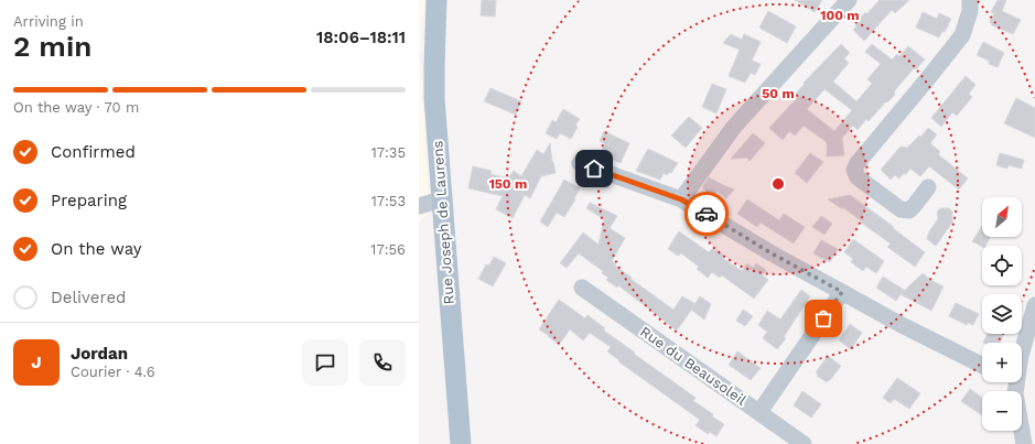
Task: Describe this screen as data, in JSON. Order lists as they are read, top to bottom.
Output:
{
  "streets": {
    "main road": ["Rue Joseph de Laurens"],
    "street": ["Rue du Beausoleil"]
  },
  "north": "top right",
  "page": {
    "heading": ["2 min", "Arriving in", "18:06–18:11"],
    "panel": ["Jordan", "Courier · 4.6"],
    "bar": "On the way · 70 m",
    "list": [
      ["Confirmed", "17:35"],
      ["Preparing", "17:53"],
      ["On the way", "17:56"],
      "Delivered"
    ],
    "map_buttons": ["+", "−"],
    "round": "J"
  },
  "rings": ["100 m", "50 m", "150 m"]
}
